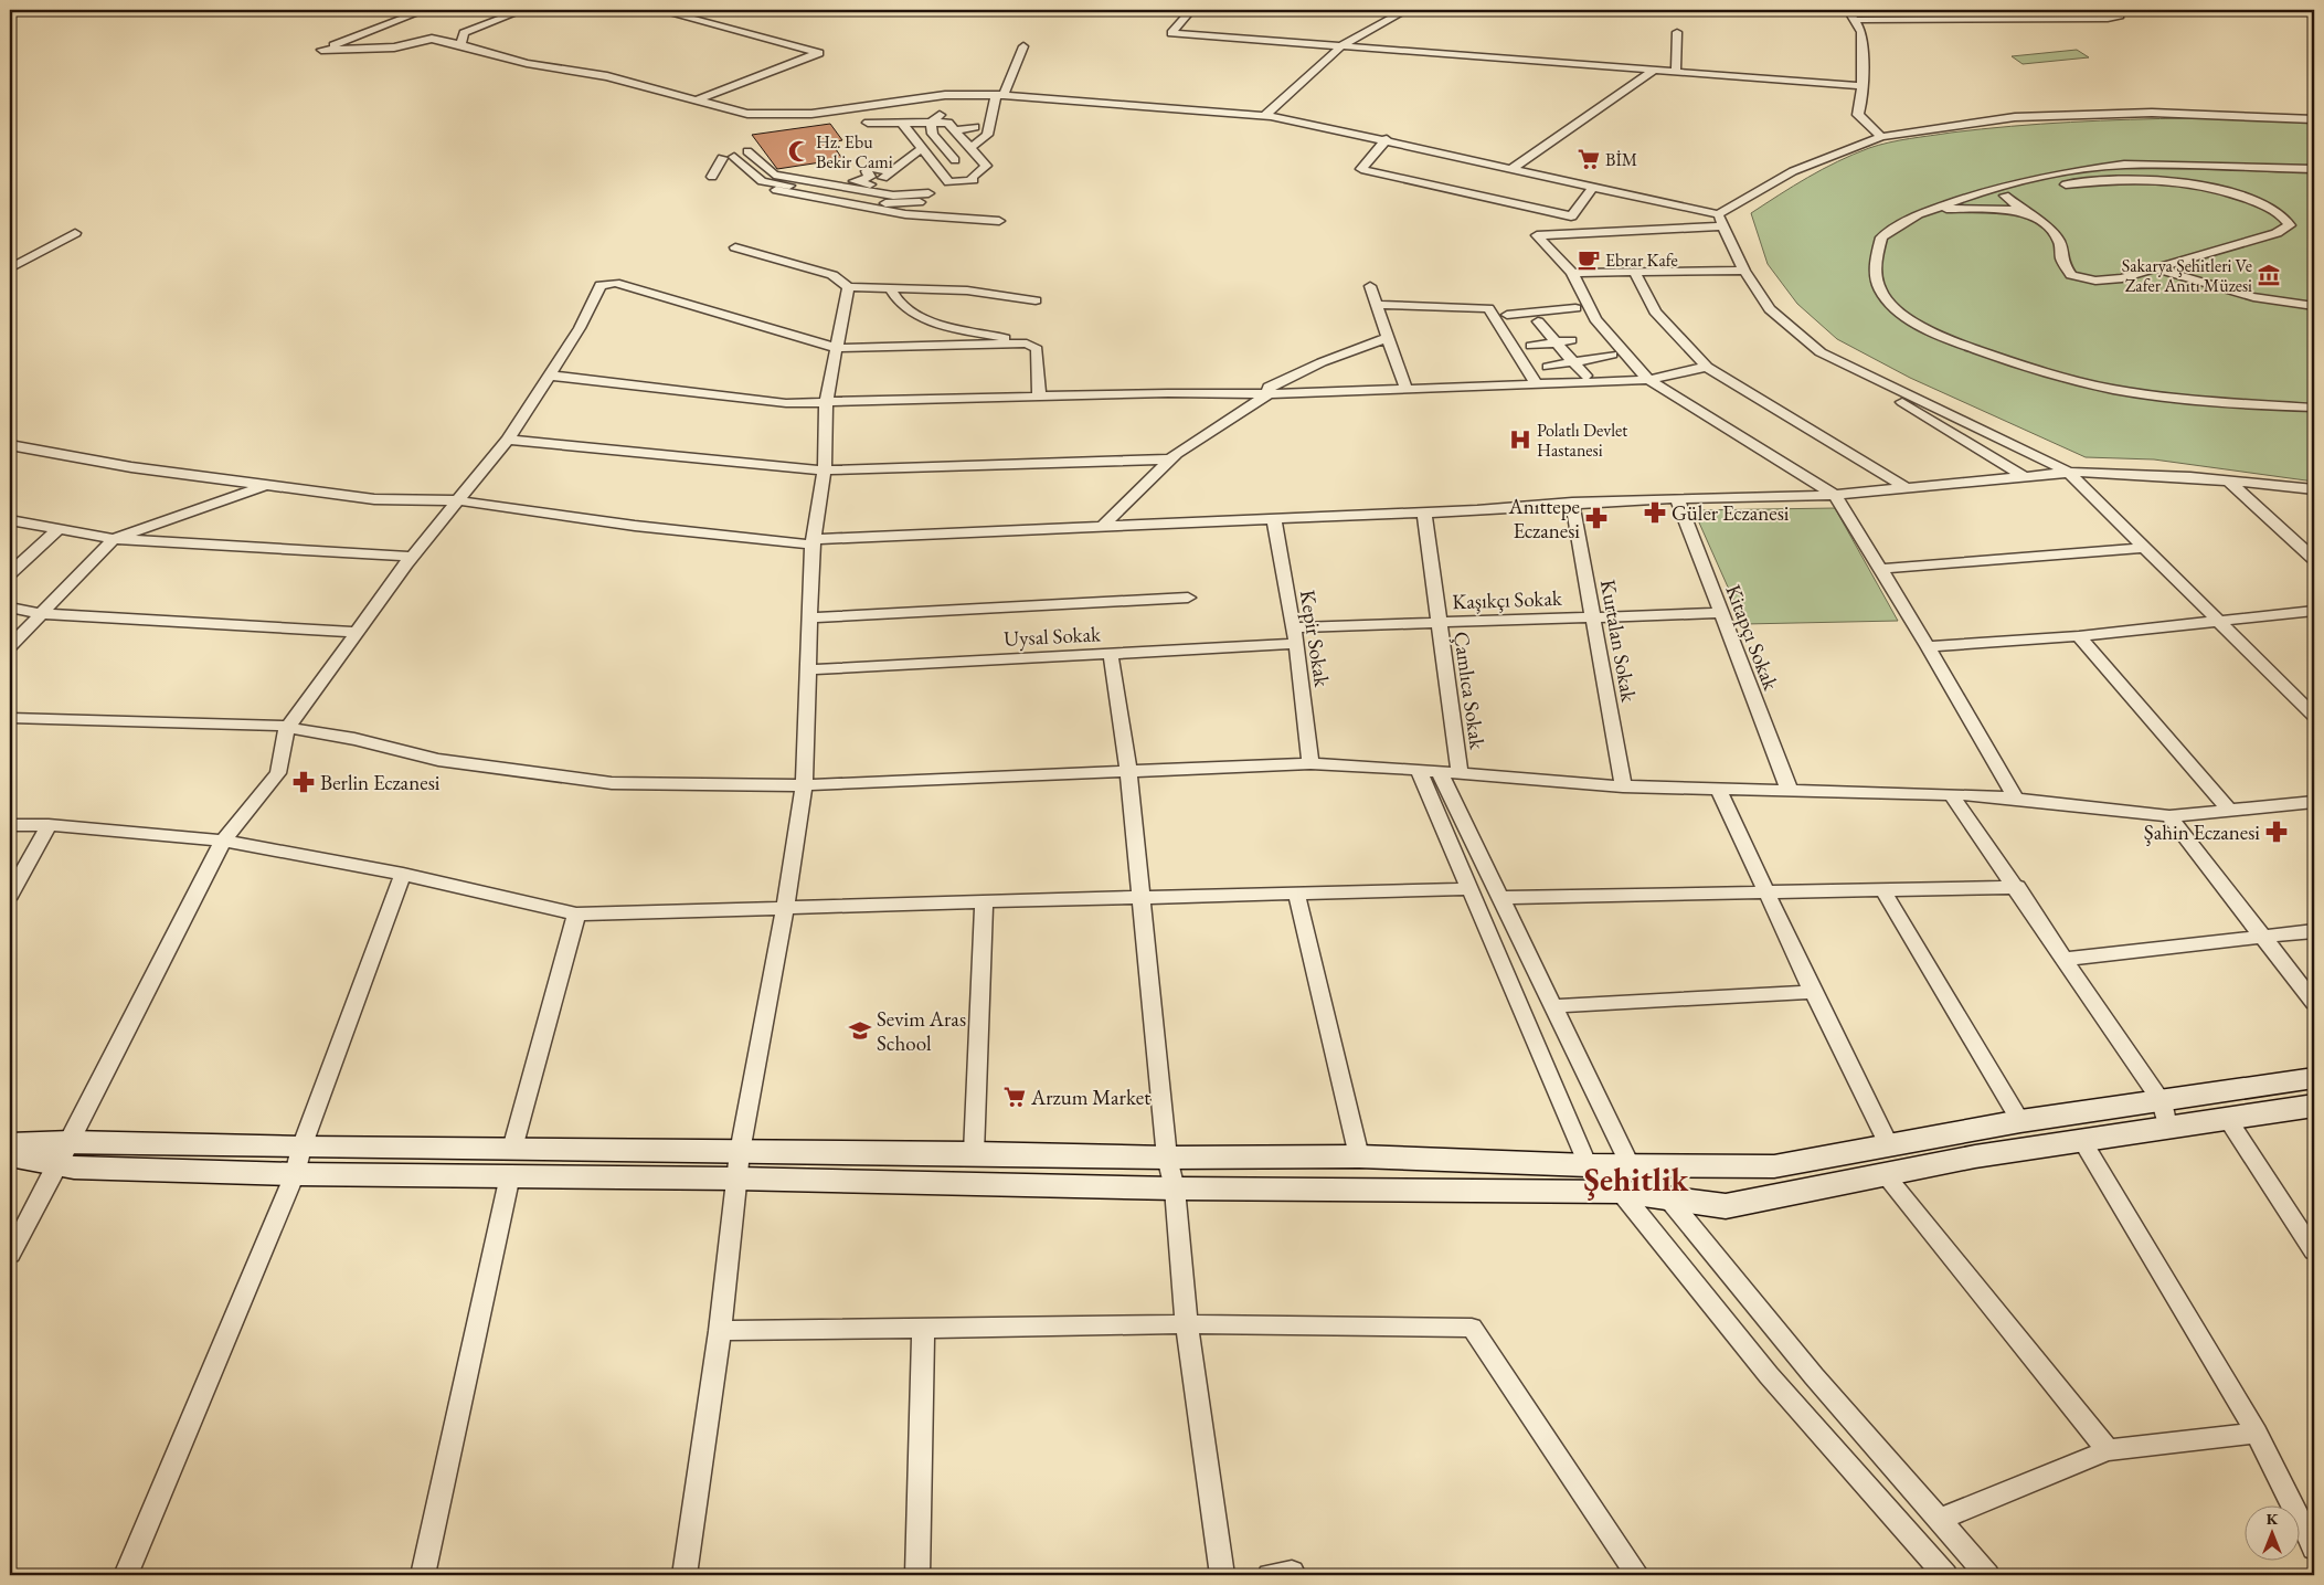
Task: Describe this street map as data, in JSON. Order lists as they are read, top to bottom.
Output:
{
  "streets": {
    "street": [
      "Kaşıkçı Sokak",
      "Uysal Sokak",
      "Kitapçı Sokak",
      "Kepir Sokak",
      "Kurtalan Sokak",
      "Çamlıca Sokak"
    ]
  },
  "crossings": [
    ["Kaşıkçı Sokak", "Kitapçı Sokak"],
    ["Kaşıkçı Sokak", "Kepir Sokak"],
    ["Kaşıkçı Sokak", "Kurtalan Sokak"],
    ["Kaşıkçı Sokak", "Çamlıca Sokak"],
    ["Uysal Sokak", "Kepir Sokak"]
  ],
  "districts": ["Şehitlik"],
  "places": {
    "mosque": ["Hz. Ebu Bekir Cami"],
    "supermarket": ["BİM", "Arzum Market"],
    "cafe": ["Ebrar Kafe"],
    "museum": ["Sakarya Şehitleri Ve Zafer Anıtı Müzesi"],
    "hospital": ["Polatlı Devlet Hastanesi"],
    "pharmacy": [
      "Güler Eczanesi",
      "Anıttepe Eczanesi",
      "Berlin Eczanesi",
      "Şahin Eczanesi"
    ],
    "school or university": ["Sevim Aras School"]
  },
  "north": "top"
}
